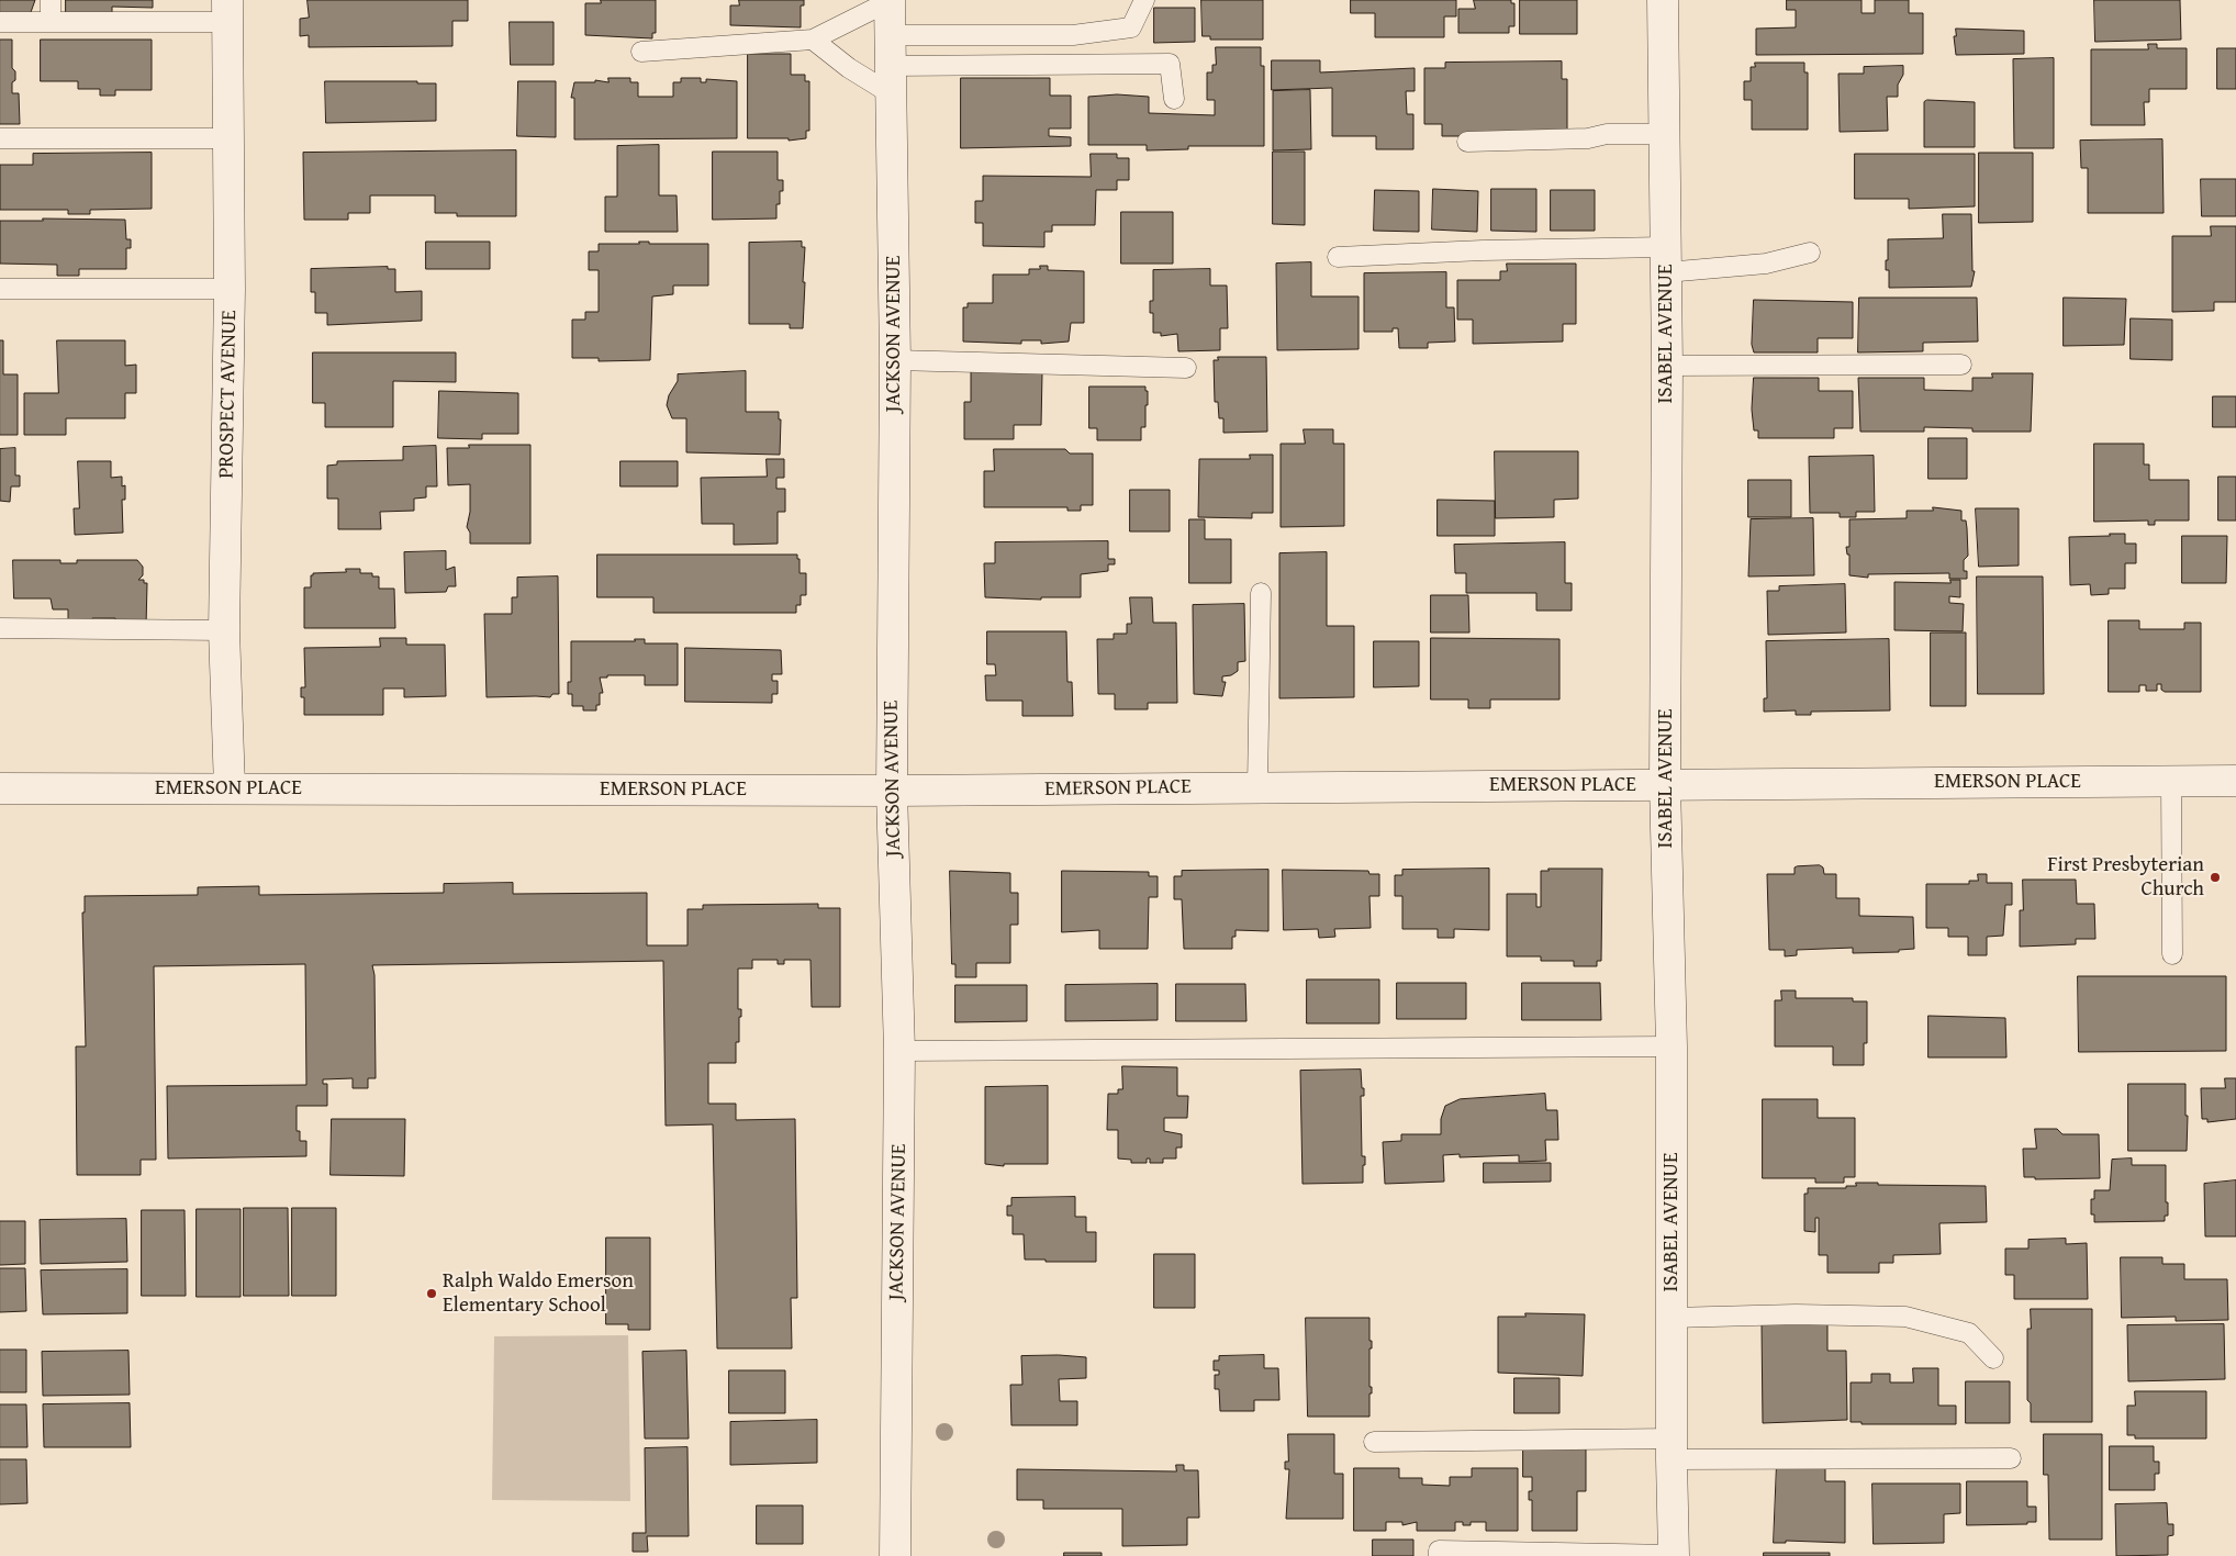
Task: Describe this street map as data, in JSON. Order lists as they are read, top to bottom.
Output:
{
  "streets": {
    "street": [
      "JACKSON AVENUE",
      "ISABEL AVENUE",
      "PROSPECT AVENUE",
      "EMERSON PLACE"
    ]
  },
  "crossings": [
    ["JACKSON AVENUE", "EMERSON PLACE"],
    ["ISABEL AVENUE", "EMERSON PLACE"],
    ["PROSPECT AVENUE", "EMERSON PLACE"]
  ],
  "places": ["First Presbyterian Church", "Ralph Waldo Emerson Elementary School"]
}
